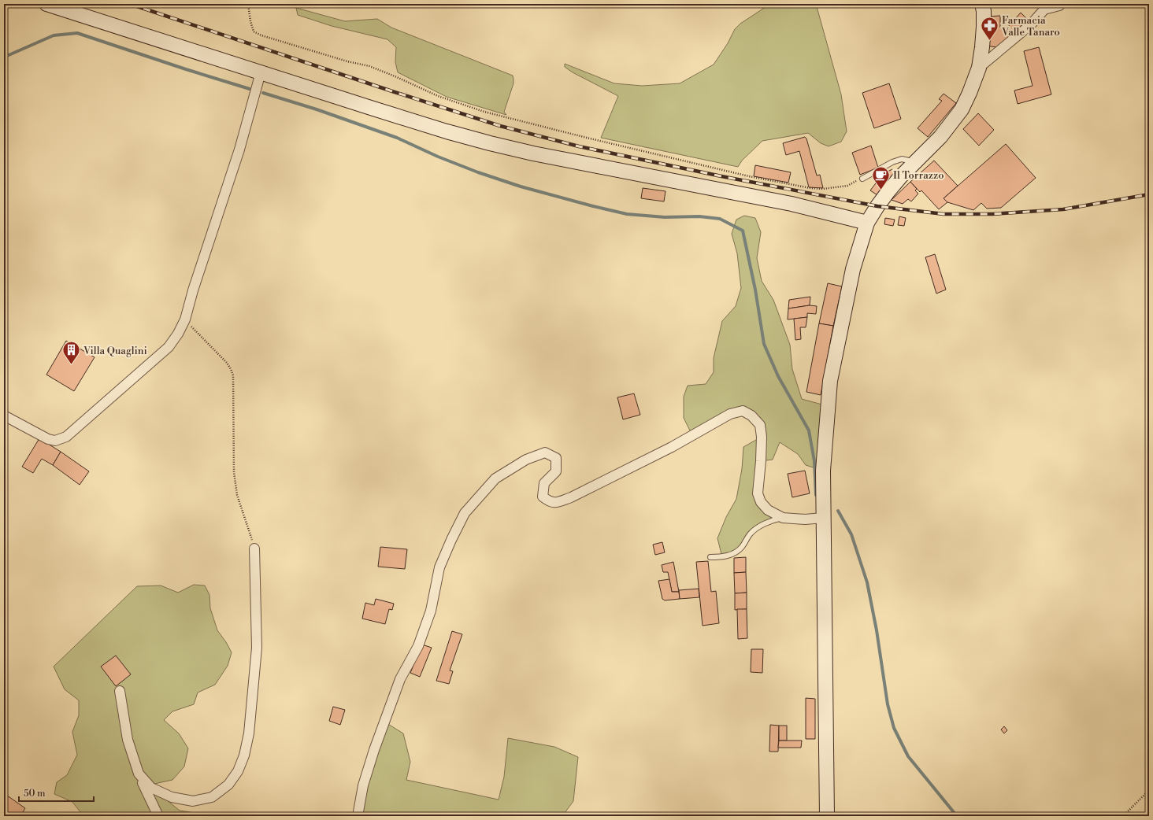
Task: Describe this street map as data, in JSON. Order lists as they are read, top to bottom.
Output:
{
  "places": {
    "pharmacy": ["Farmacia Valle Tanaro"],
    "cafe": ["Il Torrazzo"],
    "building": ["Villa Quaglini"]
  },
  "scale_bar": "50 m"
}
